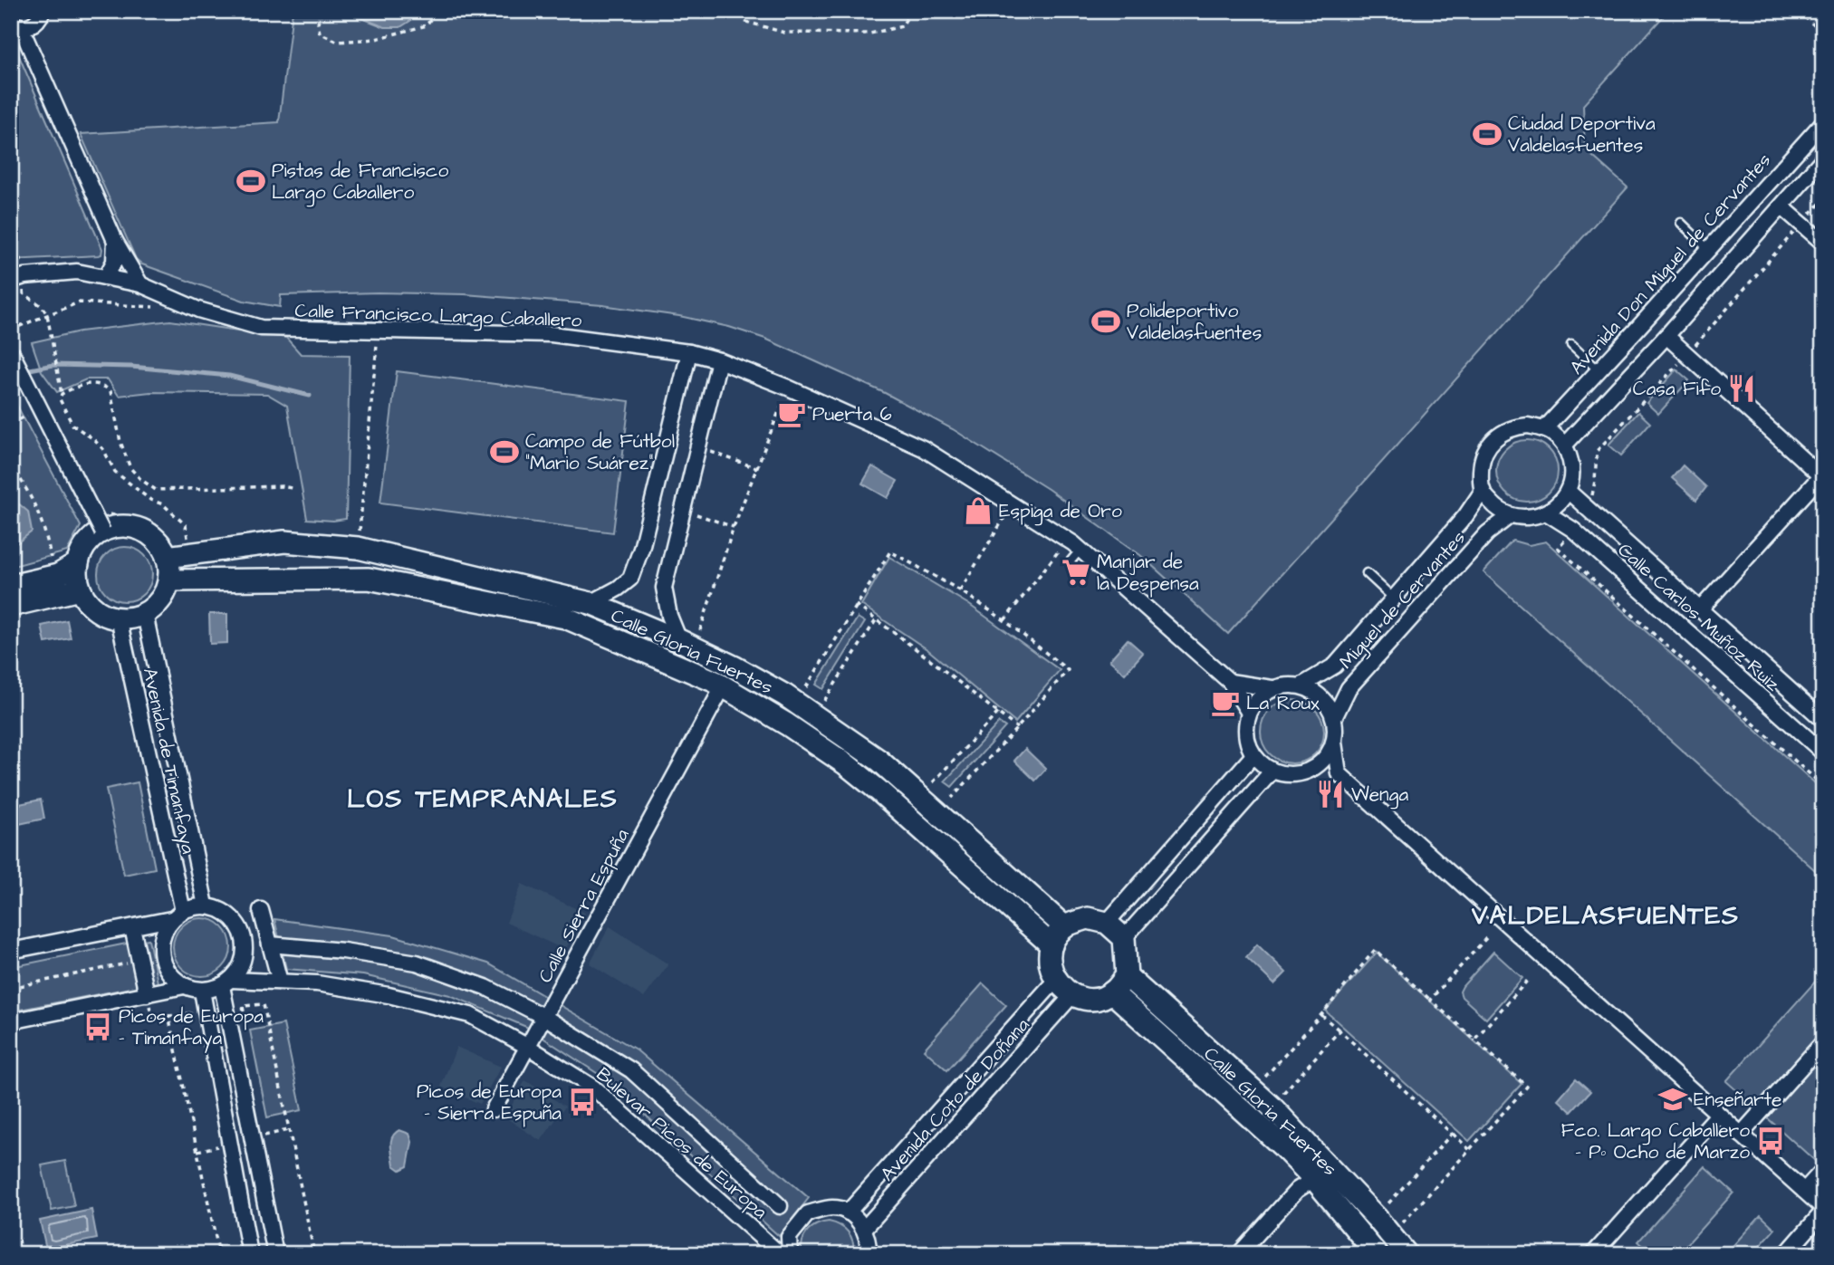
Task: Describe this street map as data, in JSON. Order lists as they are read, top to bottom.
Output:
{
  "streets": {
    "main road": ["Calle Gloria Fuertes"],
    "street": [
      "Avenida Don Miguel de Cervantes",
      "Calle Francisco Largo Caballero",
      "Miguel de Cervantes",
      "Calle Carlos Muñoz Ruiz",
      "Avenida de Timanfaya",
      "Calle Sierra Espuña",
      "Avenida Coto de Doñana",
      "Bulevar Picos de Europa"
    ]
  },
  "crossings": [
    ["Avenida Don Miguel de Cervantes", "Miguel de Cervantes"],
    ["Avenida Don Miguel de Cervantes", "Calle Carlos Muñoz Ruiz"],
    ["Calle Francisco Largo Caballero", "Miguel de Cervantes"],
    ["Miguel de Cervantes", "Calle Carlos Muñoz Ruiz"],
    ["Calle Gloria Fuertes", "Avenida de Timanfaya"],
    ["Calle Gloria Fuertes", "Calle Sierra Espuña"],
    ["Calle Gloria Fuertes", "Avenida Coto de Doñana"],
    ["Avenida de Timanfaya", "Bulevar Picos de Europa"],
    ["Calle Sierra Espuña", "Bulevar Picos de Europa"]
  ],
  "districts": ["LOS TEMPRANALES", "VALDELASFUENTES"],
  "places": {
    "sports": [
      "Ciudad Deportiva Valdelasfuentes",
      "Pistas de Francisco Largo Caballero",
      "Polideportivo Valdelasfuentes",
      "Campo de Fútbol \"Mario Suárez\""
    ],
    "restaurant": ["Casa Fifo", "Wenga"],
    "cafe": ["Puerta 6", "La Roux"],
    "shop": ["Espiga de Oro"],
    "supermarket": ["Manjar de la Despensa"],
    "bus stop": ["Picos de Europa - Timanfaya", "Picos de Europa - Sierra Espuña", "Fco. Largo Caballero - Pº Ocho de Marzo"],
    "school or university": ["Enseñarte"]
  }
}
